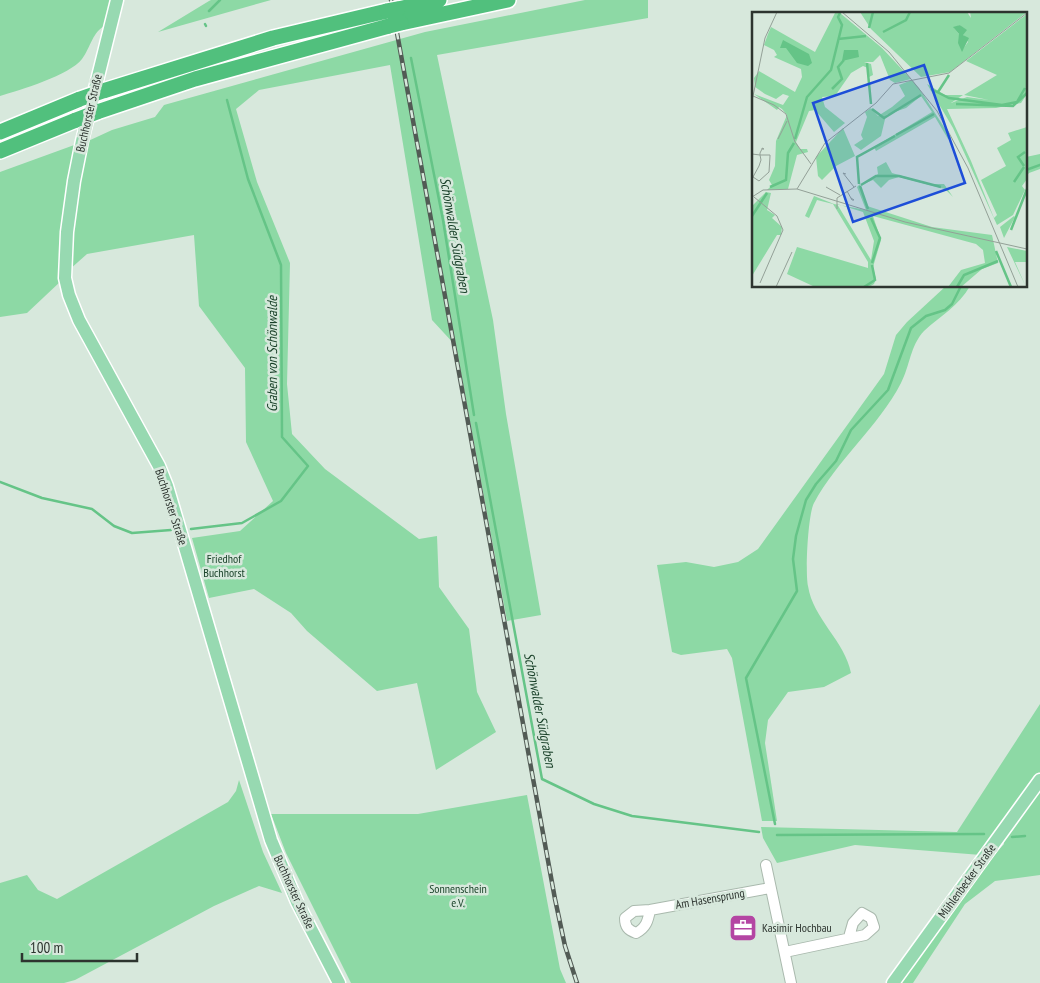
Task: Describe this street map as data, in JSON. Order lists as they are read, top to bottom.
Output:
{
  "streets": {
    "main road": ["Buchhorster Straße", "Mühlenbecker Straße"],
    "street": ["Am Hasensprung"]
  },
  "water": ["Schönwalder Südgraben", "Graben von Schönwalde"],
  "parks": ["Friedhof Buchhorst", "Sonnenschein e.V."],
  "places": {
    "office": ["Kasimir Hochbau"]
  },
  "scale_bar": "100 m"
}
